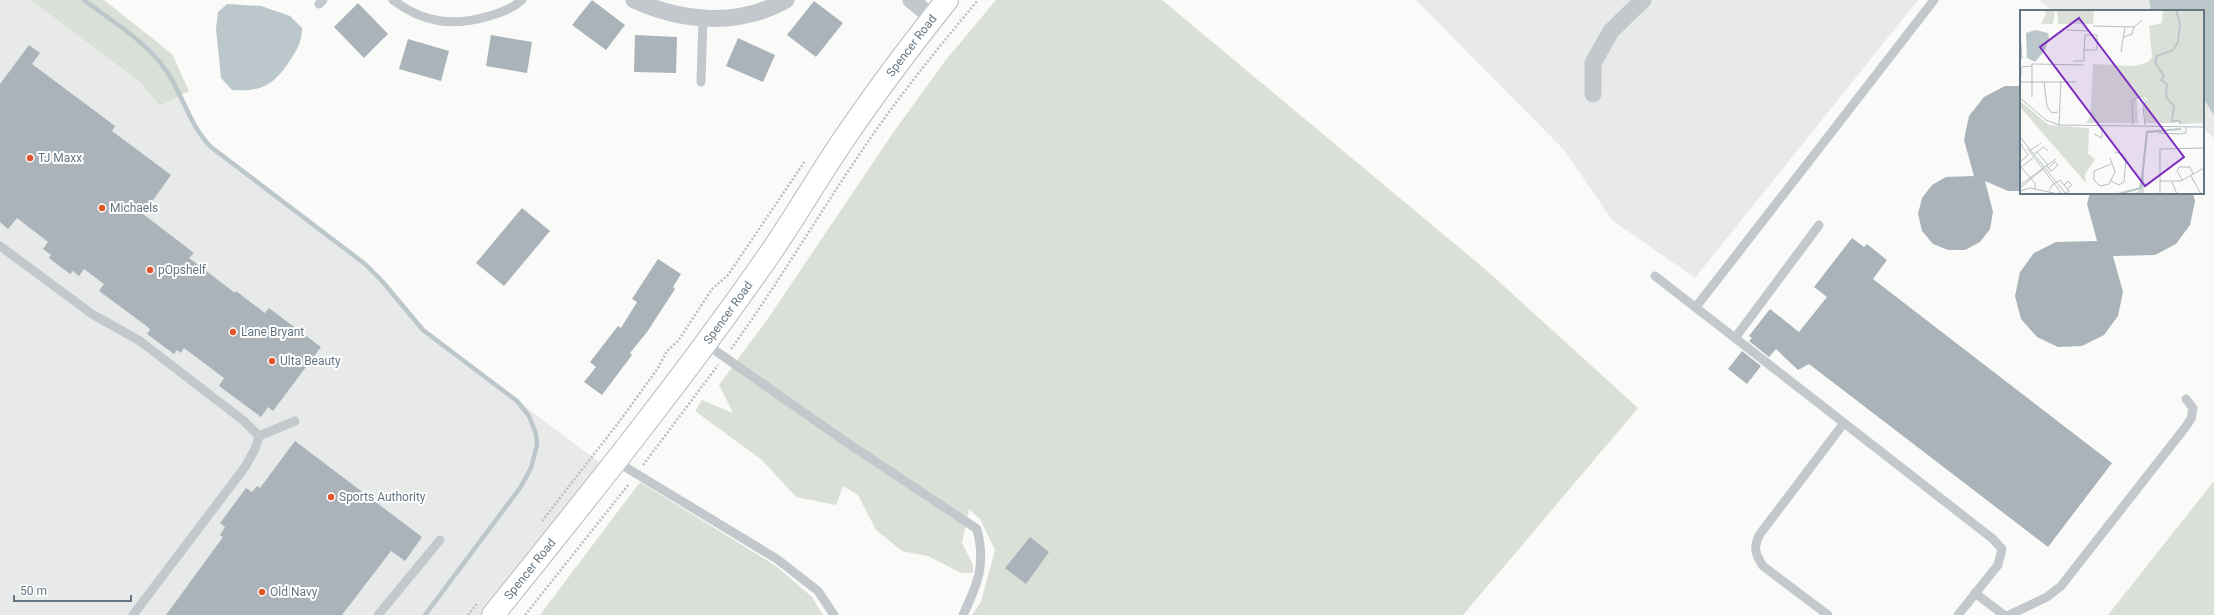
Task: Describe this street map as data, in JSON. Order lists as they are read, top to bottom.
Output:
{
  "streets": {
    "street": ["Spencer Road"]
  },
  "places": [
    "TJ Maxx",
    "Michaels",
    "pOpshelf",
    "Lane Bryant",
    "Ulta Beauty",
    "Sports Authority",
    "Old Navy"
  ],
  "scale_bar": "50 m"
}
